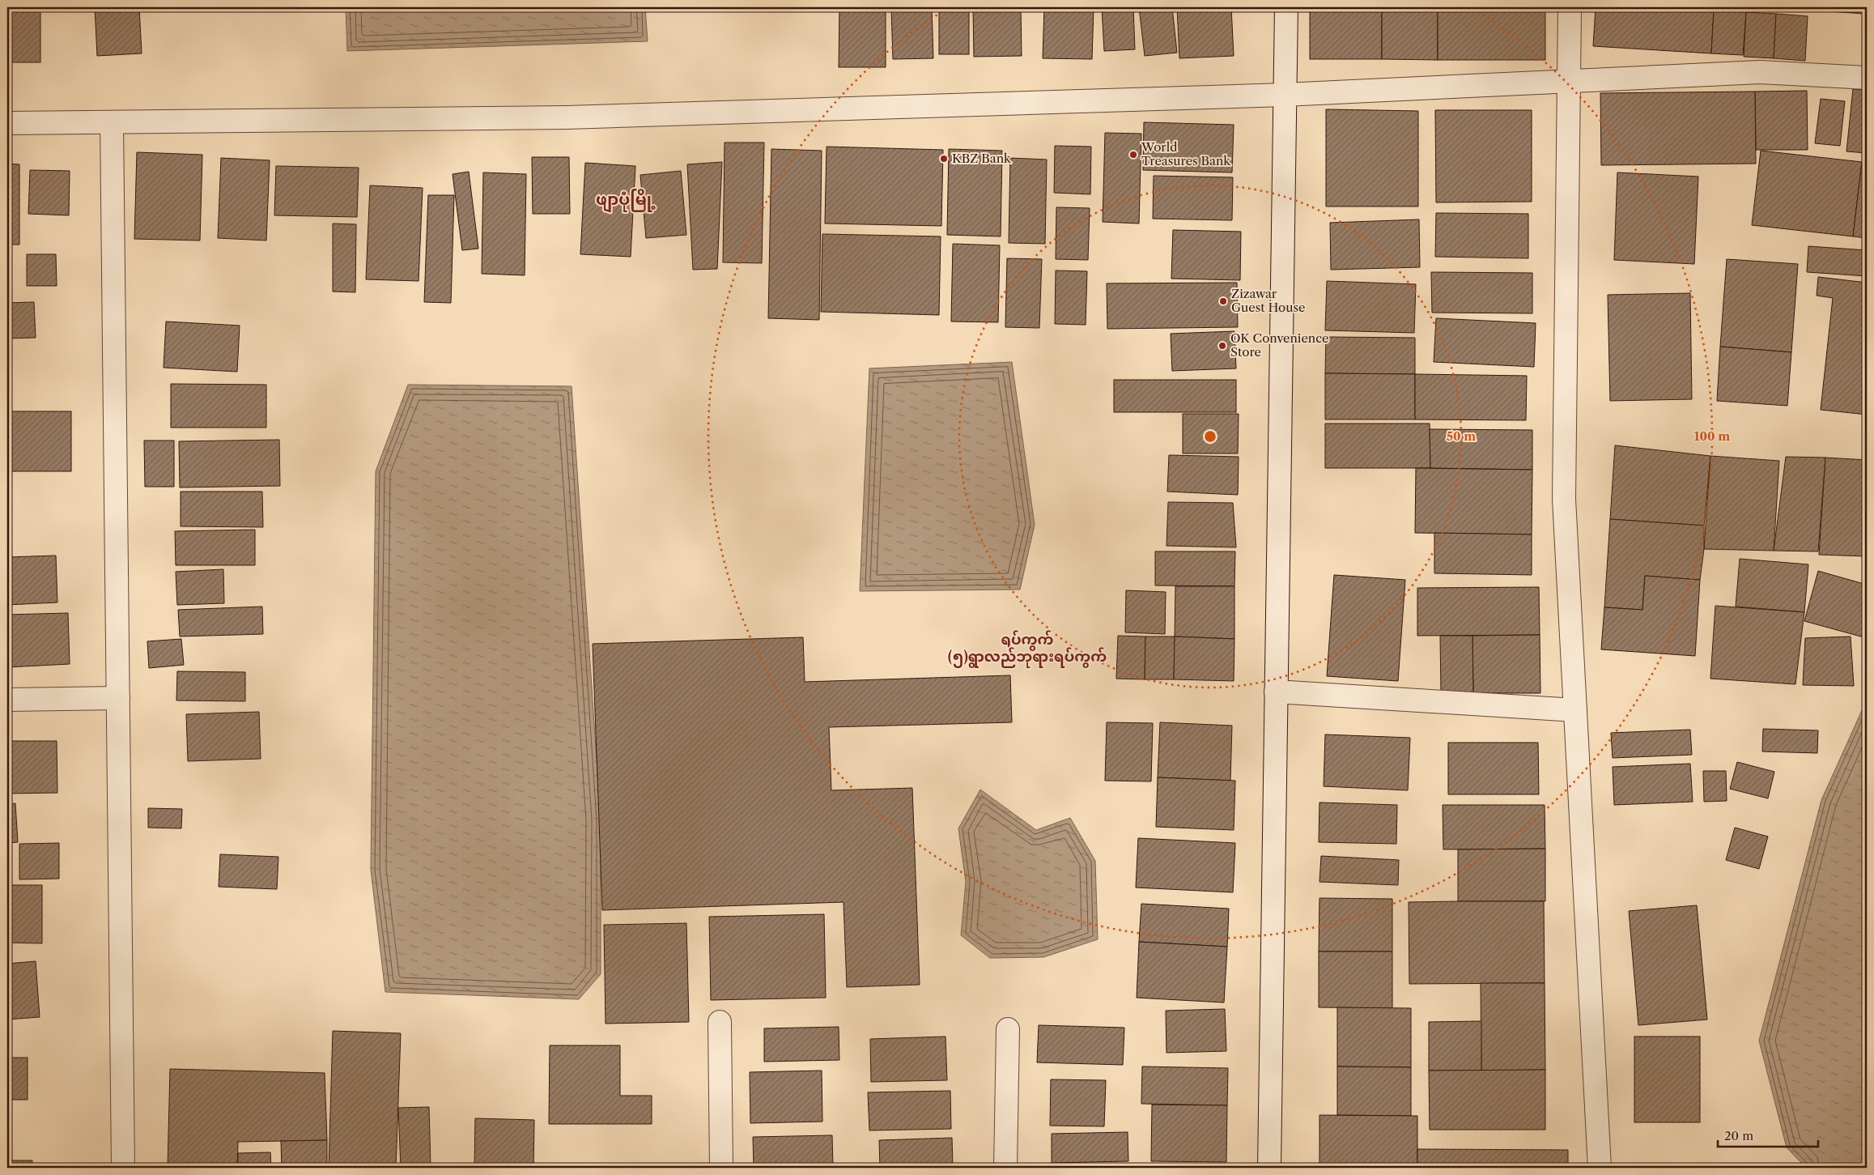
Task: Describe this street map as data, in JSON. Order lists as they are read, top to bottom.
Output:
{
  "districts": ["ဖျာပုံမြို့", "ရပ်ကွက် (၅)ရွာလည်ဘုရားရပ်ကွက်"],
  "places": [
    "World Treasures Bank",
    "KBZ Bank",
    "Zizawar Guest House",
    "OK Convenience Store"
  ],
  "scale_bar": "20 m",
  "rings": ["50 m", "100 m"]
}
